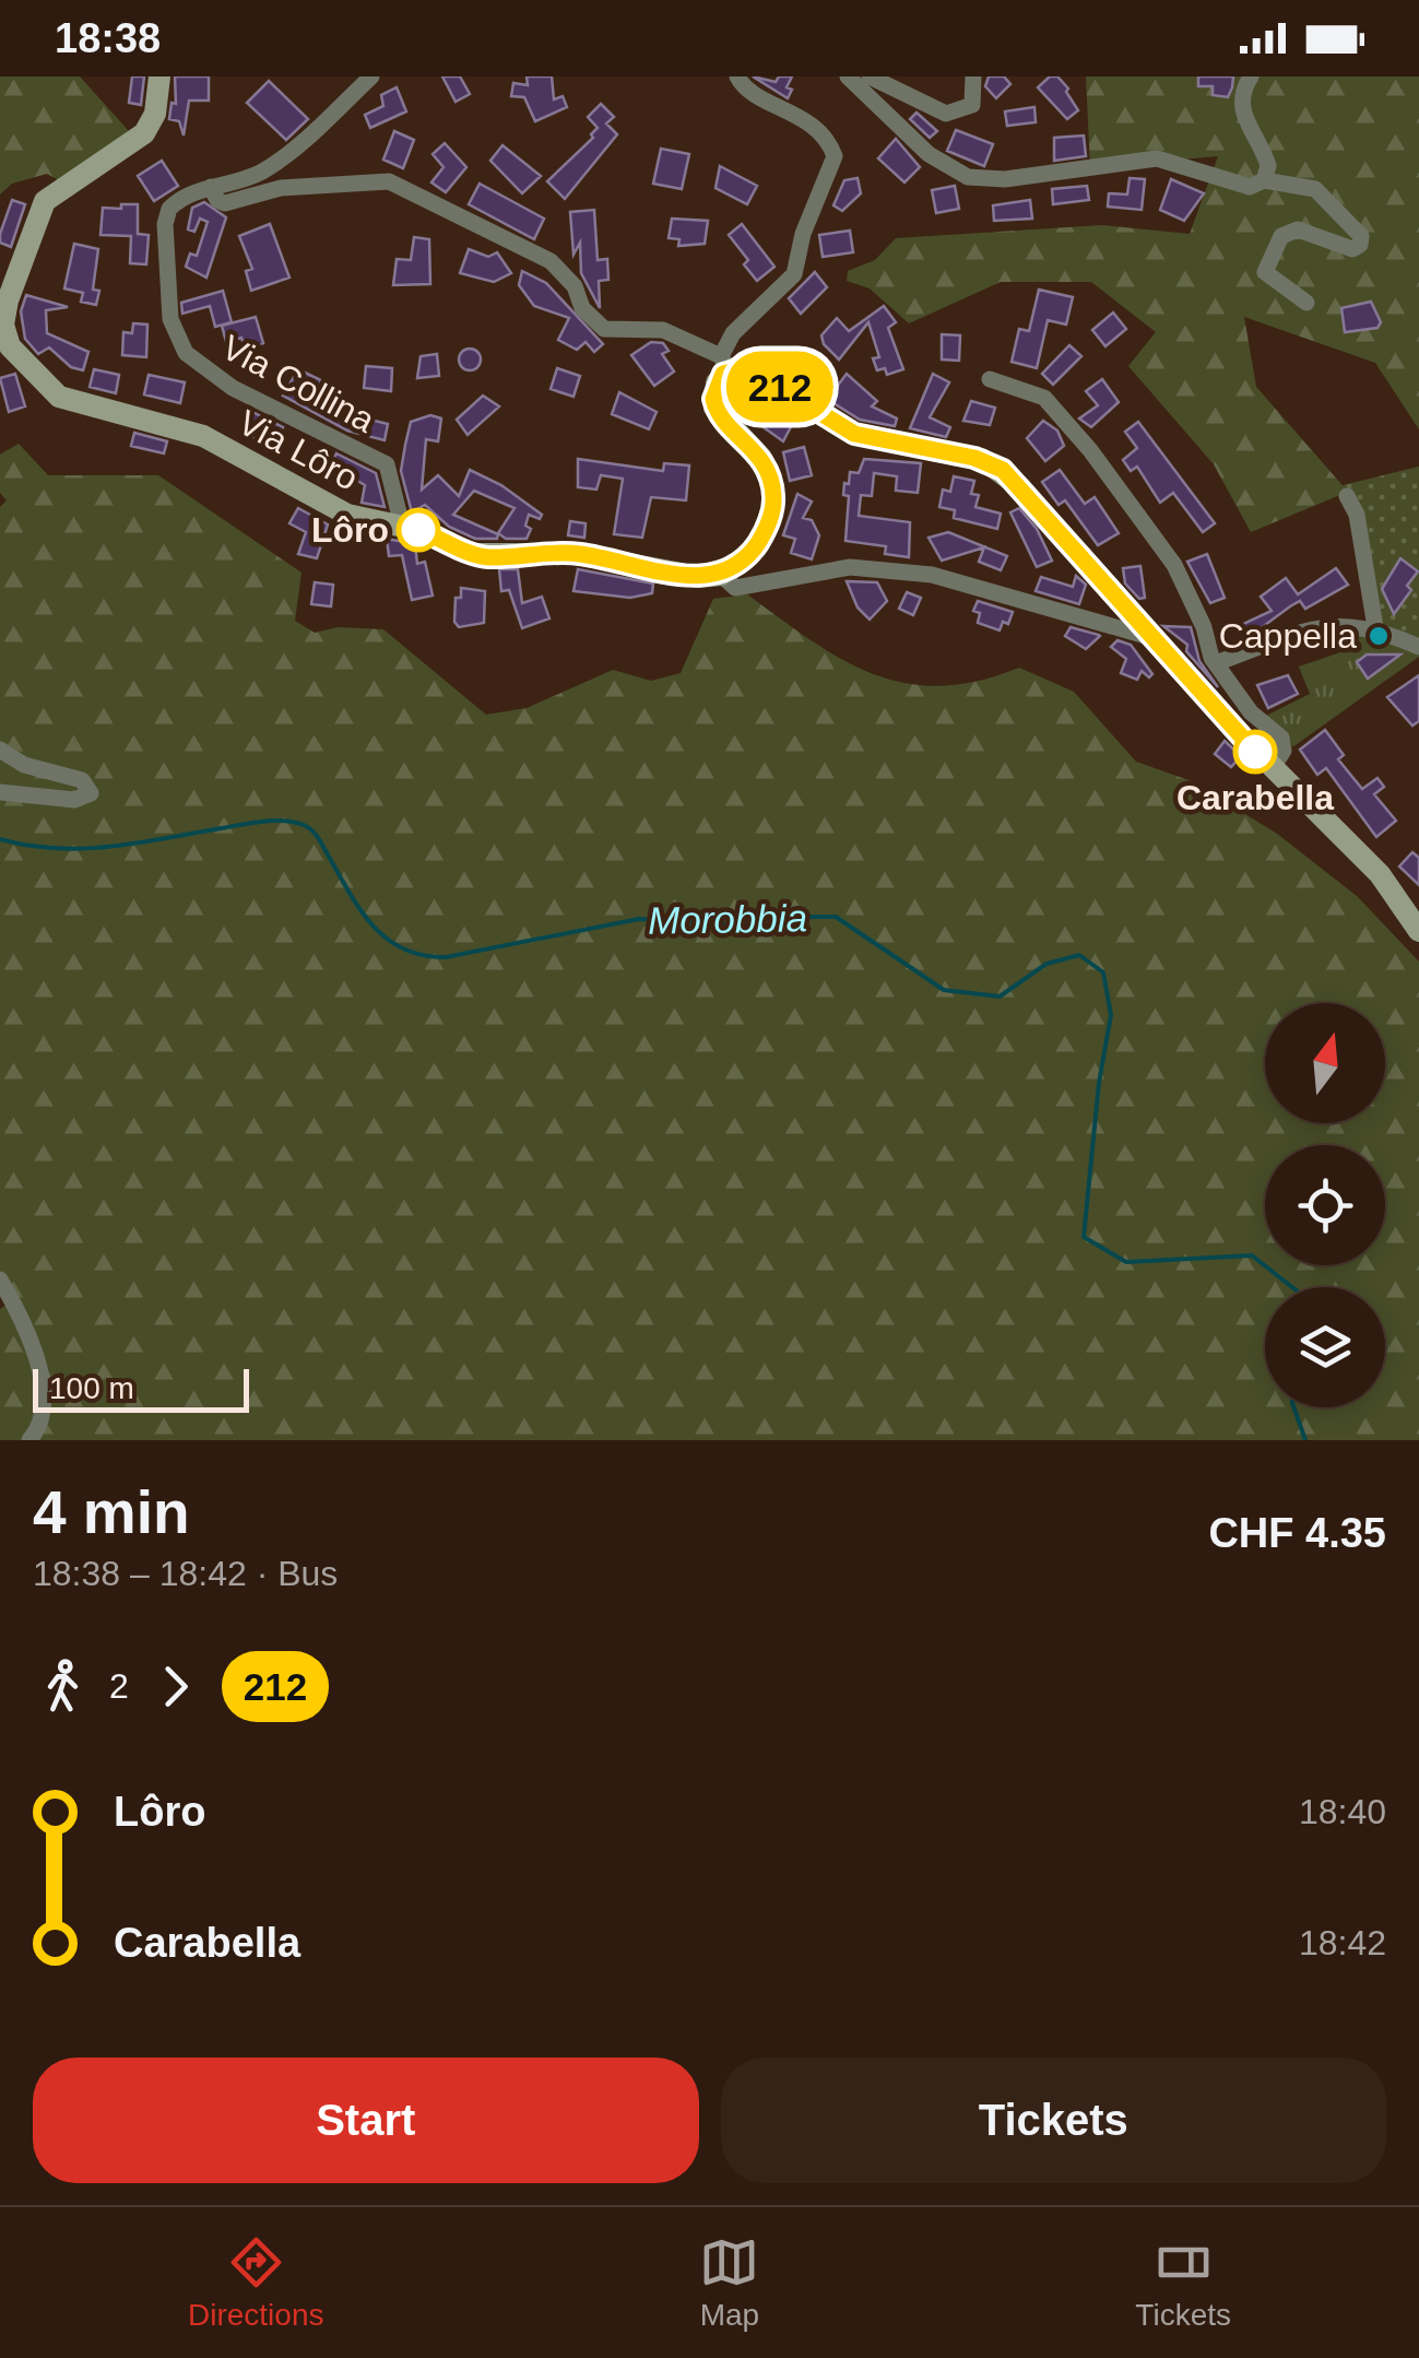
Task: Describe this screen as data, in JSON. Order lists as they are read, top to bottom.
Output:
{
  "streets": {
    "street": ["Via Collina", "Via Lôro"]
  },
  "crossings": [
    ["Via Collina", "Via Lôro"]
  ],
  "water": ["Morobbia"],
  "places": ["Lôro", "Cappella", "Carabella"],
  "lines": ["bus line 212"],
  "scale_bar": "100 m",
  "north": "top",
  "page": {
    "status": "18:38",
    "on_map": "212",
    "scale": "100 m",
    "heading": ["4 min", "18:38 – 18:42 · Bus", "CHF 4.35"],
    "legs": ["2", "212"],
    "list": [
      {
        "name": "Lôro",
        "value": "18:40"
      },
      {
        "name": "Carabella",
        "value": "18:42"
      }
    ],
    "buttons": ["Start", "Tickets"],
    "tabs": ["Directions", "Map", "Tickets"]
  }
}
